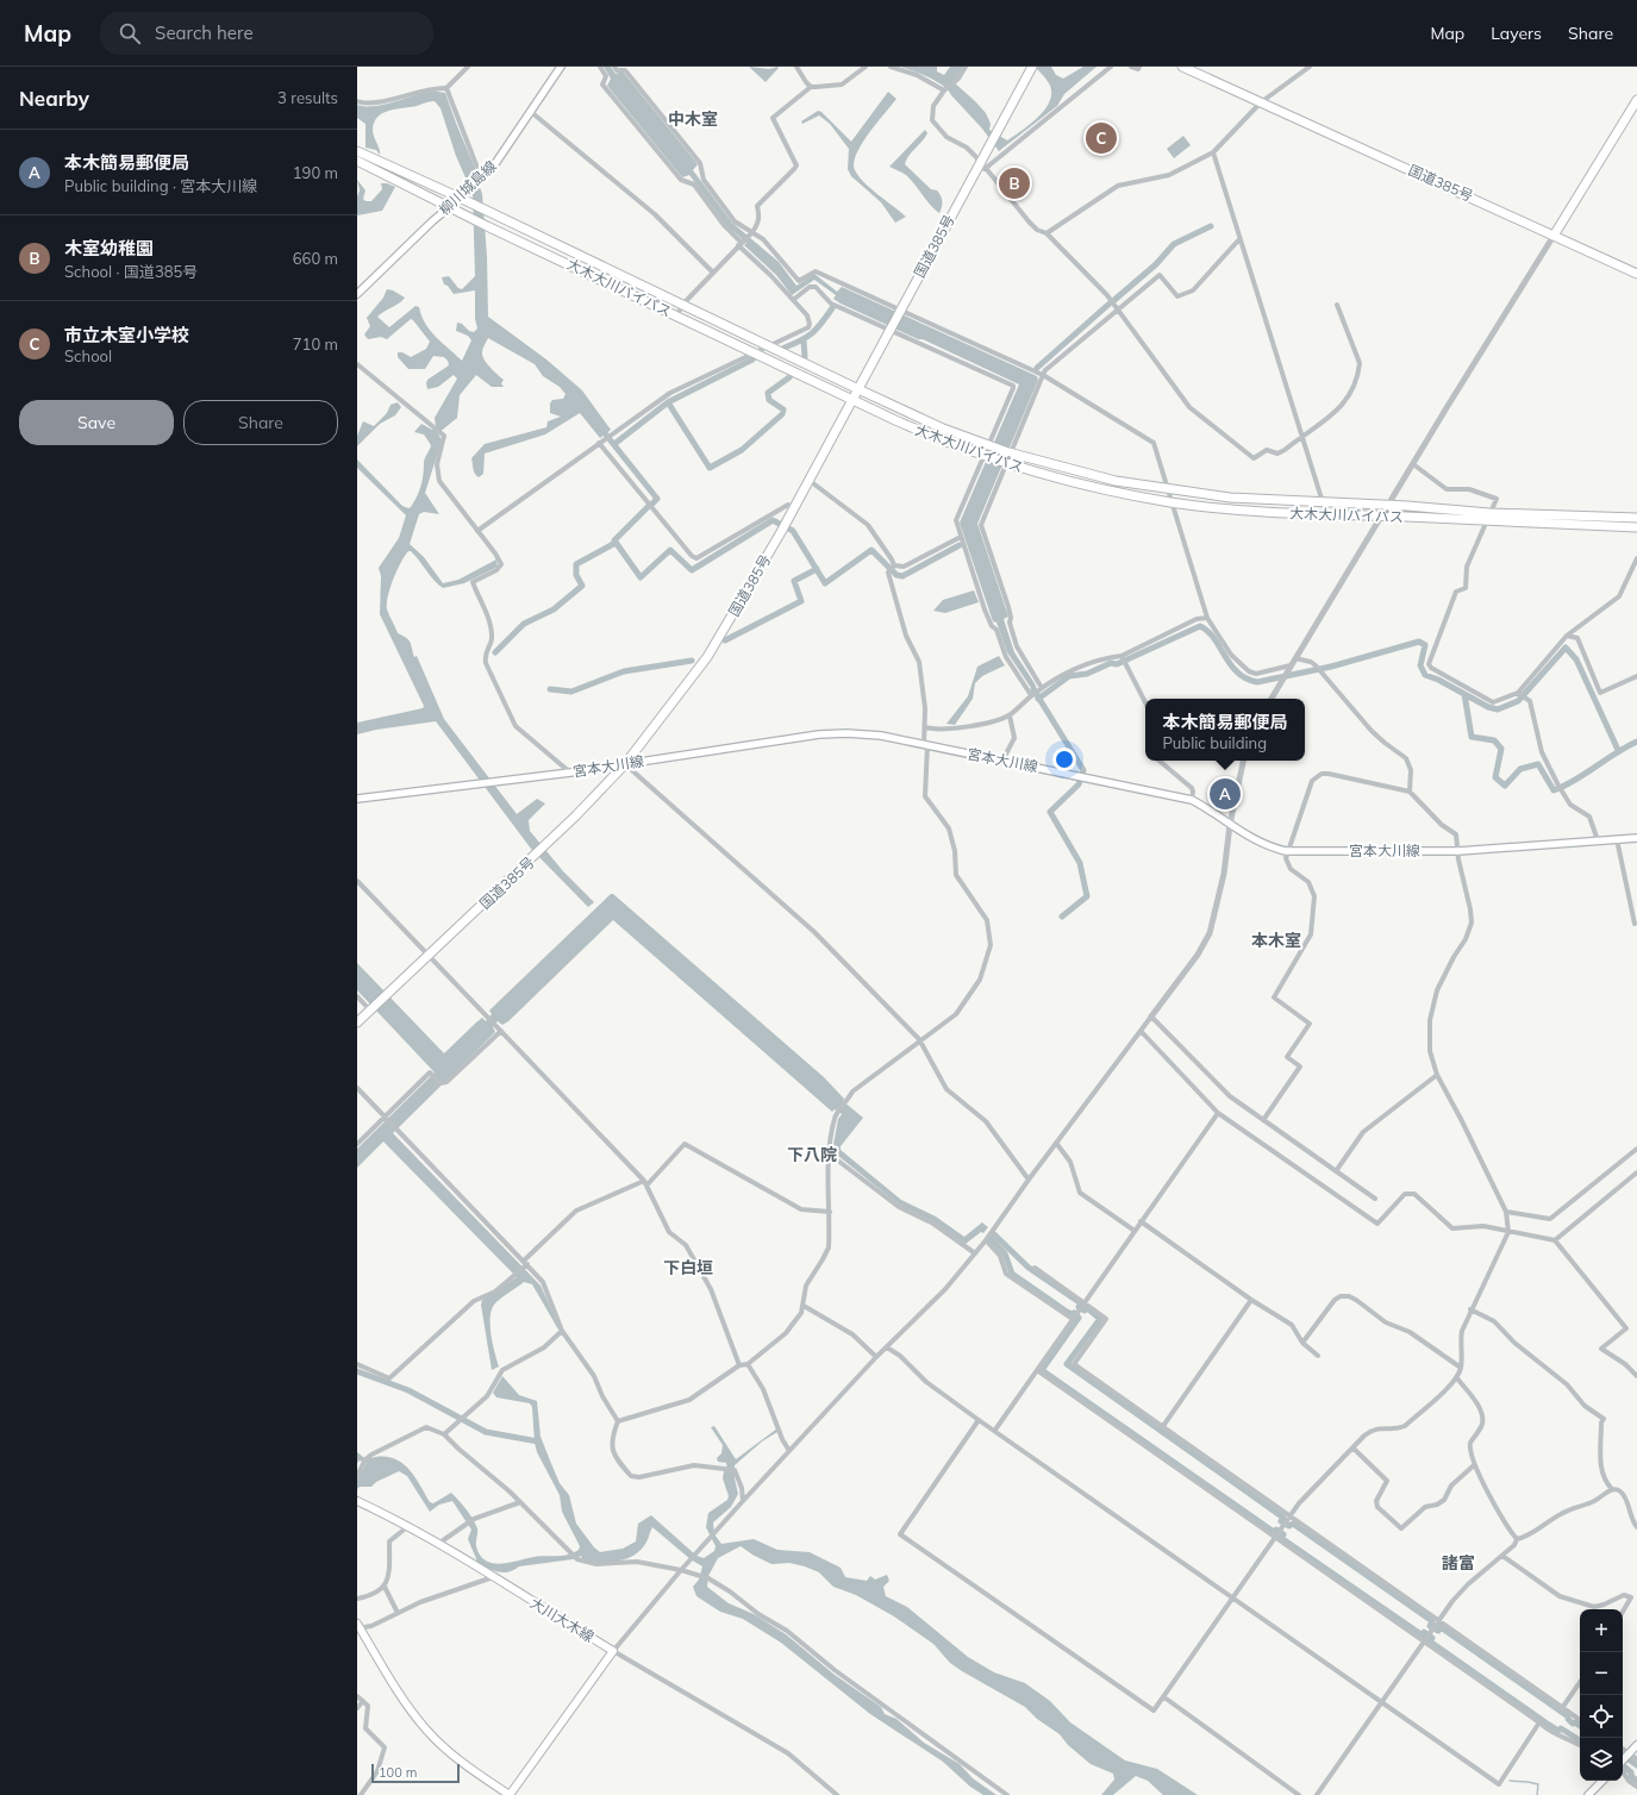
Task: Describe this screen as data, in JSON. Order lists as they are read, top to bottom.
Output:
{
  "streets": {
    "highway": ["国道385号", "大木大川バイパス"],
    "main road": ["柳川城島線", "宮本大川線", "大川大木線"]
  },
  "crossings": [
    ["国道385号", "大木大川バイパス"],
    ["国道385号", "宮本大川線"],
    ["柳川城島線", "大木大川バイパス"]
  ],
  "districts": [
    "中木室",
    "本木室",
    "下八院",
    "下白垣",
    "諸富"
  ],
  "scale_bar": "100 m",
  "page": {
    "header": "Map",
    "search": "Search here",
    "nav": ["Map", "Layers", "Share"],
    "heading": ["Nearby", "3 results"],
    "pins": ["C", "B", "A"],
    "list": [
      {
        "mark": "A",
        "name": "本木簡易郵便局",
        "note": "Public building · 宮本大川線",
        "value": "190 m"
      },
      {
        "mark": "B",
        "name": "木室幼稚園",
        "note": "School · 国道385号",
        "value": "660 m"
      },
      {
        "mark": "C",
        "name": "市立木室小学校",
        "note": "School",
        "value": "710 m"
      }
    ],
    "buttons": ["Save", "Share"],
    "popup": ["本木簡易郵便局", "Public building"],
    "map_buttons": ["+", "−"],
    "scale": "100 m"
  }
}
